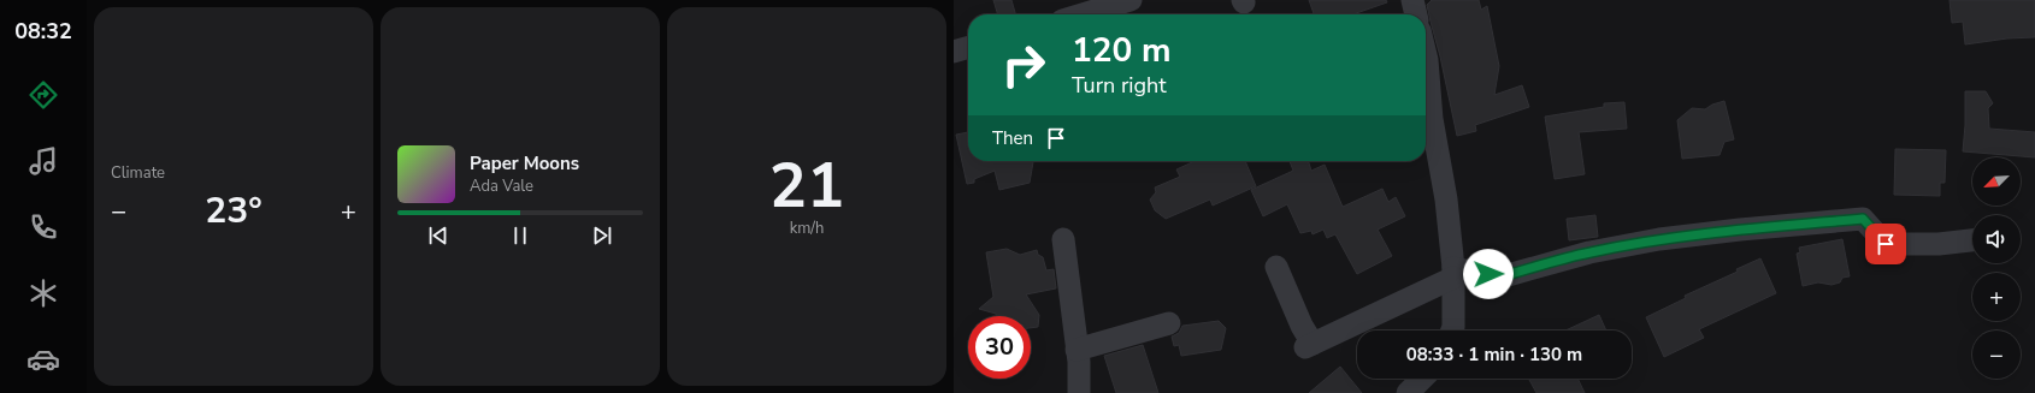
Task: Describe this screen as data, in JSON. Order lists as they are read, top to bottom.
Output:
{
  "north": "bottom left",
  "page": {
    "tabs": "08:32",
    "tile": [
      "Climate",
      ["21", "km/h"]
    ],
    "turn": ["120 m", "Turn right"],
    "then": "Then",
    "song": ["Paper Moons", "Ada Vale"],
    "map_buttons": ["+", "−"],
    "heat": ["−", "23°", "+"],
    "limit": "30",
    "trip": "08:33 · 1 min · 130 m"
  }
}
